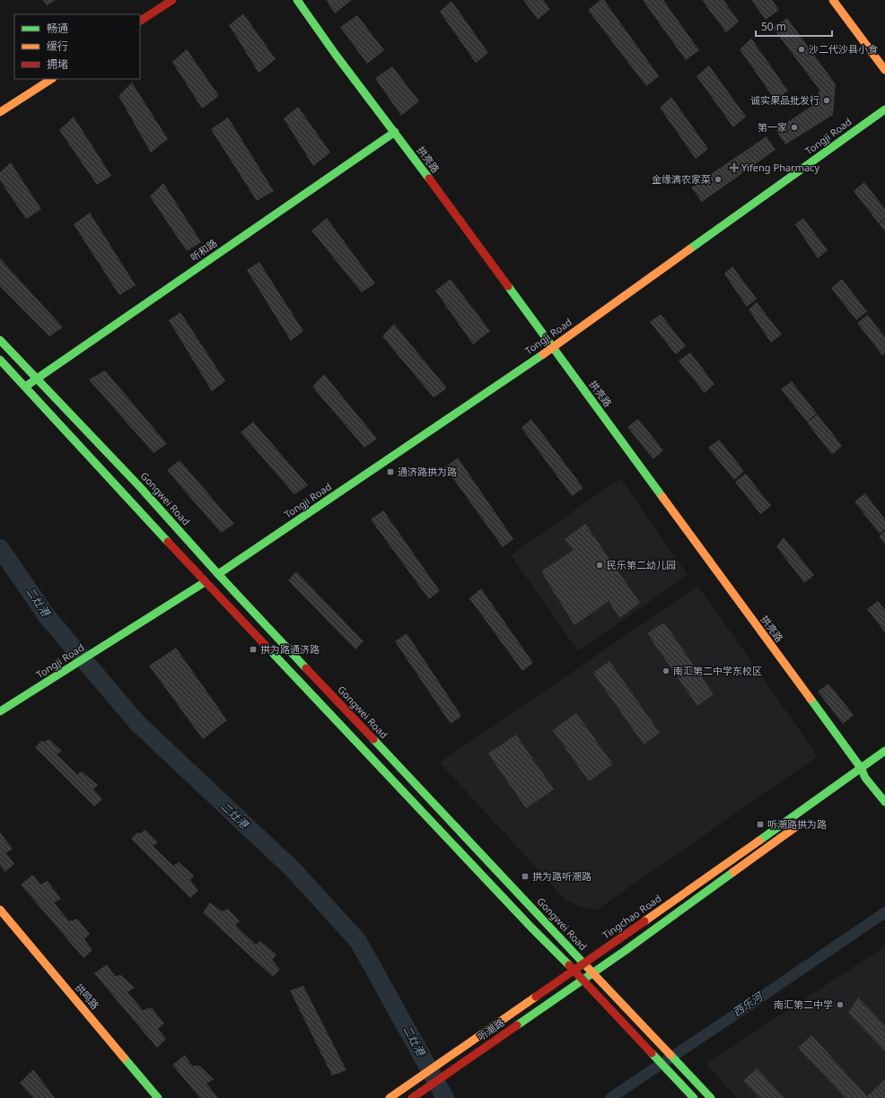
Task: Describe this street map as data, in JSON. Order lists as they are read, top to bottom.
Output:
{
  "streets": {
    "main road": [
      "Tongji Road",
      "拱亮路",
      "听和路",
      "Gongwei Road",
      "Tingchao Road",
      "拱鸣路",
      "听潮路"
    ]
  },
  "crossings": [
    ["Tongji Road", "拱亮路"],
    ["Tongji Road", "Gongwei Road"],
    ["拱亮路", "听和路"],
    ["拱亮路", "Tingchao Road"],
    ["听和路", "Gongwei Road"],
    ["Gongwei Road", "Tingchao Road"]
  ],
  "water": ["二灶港", "西乐河"],
  "places": {
    "other": [
      "沙二代沙县小食",
      "诚实果品批发行",
      "第一家",
      "金缘满农家菜",
      "民乐第二幼儿园",
      "南汇第二中学东校区",
      "南汇第二中学"
    ],
    "health": ["Yifeng Pharmacy"],
    "transit": [
      "通济路拱为路",
      "拱为路通济路",
      "听潮路拱为路",
      "拱为路听潮路"
    ]
  },
  "legend": ["畅通", "缓行", "拥堵"],
  "scale_bar": "50 m"
}
